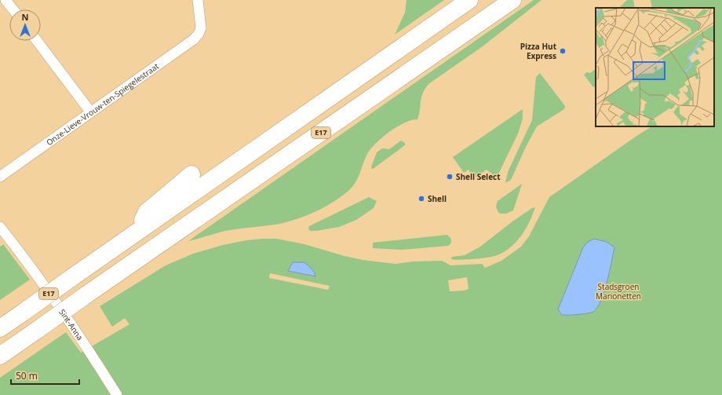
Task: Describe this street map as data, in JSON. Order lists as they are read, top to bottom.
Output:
{
  "streets": {
    "highway": ["E17"],
    "street": ["Onze-Lieve-Vrouw-ten-Spiegelestraat", "Sint-Anna"]
  },
  "parks": ["Stadsgroen Marionetten"],
  "places": ["Pizza Hut Express", "Shell Select", "Shell"],
  "scale_bar": "50 m",
  "north": "top"
}
